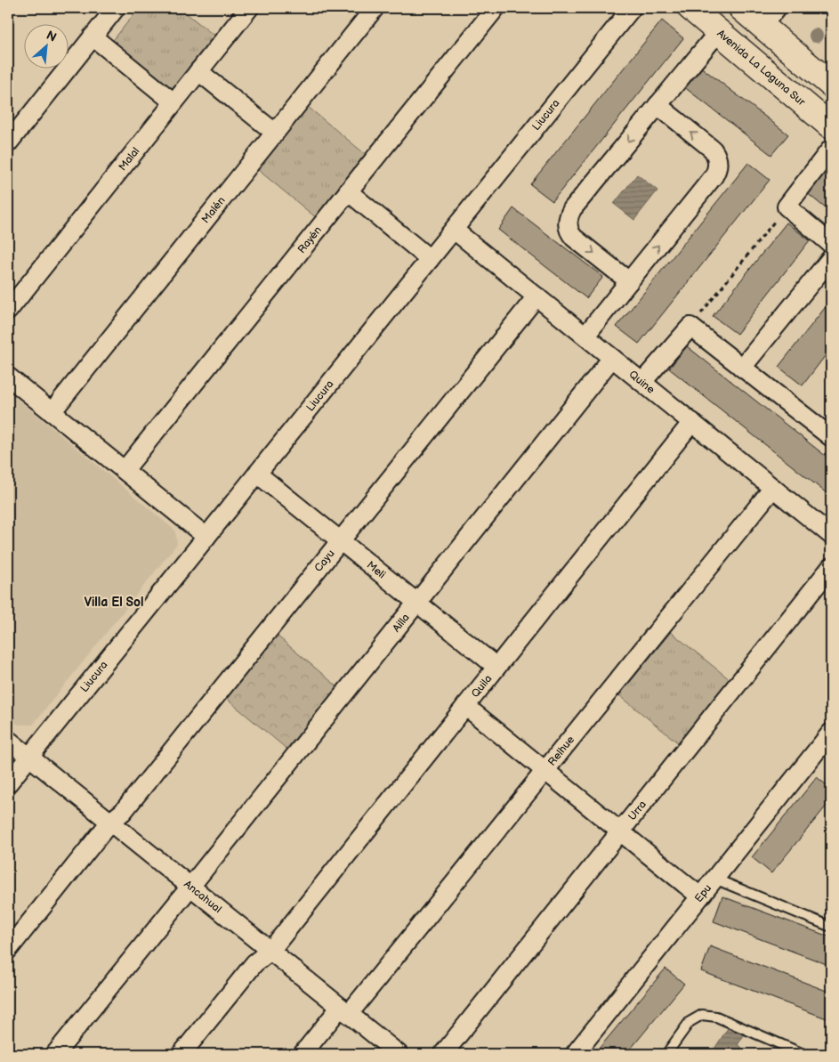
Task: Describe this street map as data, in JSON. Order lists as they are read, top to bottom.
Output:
{
  "streets": {
    "street": [
      "Avenida La Laguna Sur",
      "Liucura",
      "Malal",
      "Malén",
      "Rayén",
      "Quine",
      "Cayu",
      "Meli",
      "Ailla",
      "Quila",
      "Relhue",
      "Urra",
      "Epu",
      "Ancahual"
    ]
  },
  "crossings": [
    ["Liucura", "Quine"],
    ["Liucura", "Meli"],
    ["Liucura", "Ancahual"],
    ["Quine", "Cayu"],
    ["Quine", "Ailla"],
    ["Quine", "Quila"],
    ["Quine", "Relhue"],
    ["Cayu", "Meli"],
    ["Cayu", "Ancahual"],
    ["Meli", "Ailla"],
    ["Meli", "Quila"],
    ["Ailla", "Ancahual"],
    ["Quila", "Ancahual"],
    ["Relhue", "Ancahual"]
  ],
  "districts": ["Villa El Sol"],
  "north": "top right"
}
